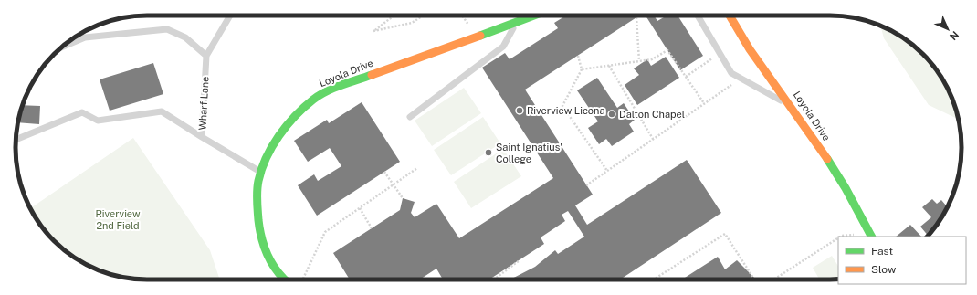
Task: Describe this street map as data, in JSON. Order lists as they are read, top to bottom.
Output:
{
  "streets": {
    "street": ["Loyola Drive"],
    "lane": ["Wharf Lane"]
  },
  "crossings": [
    ["Loyola Drive", "Wharf Lane"]
  ],
  "parks": ["Riverview 2nd Field"],
  "places": ["Riverview Licona", "Dalton Chapel", "Saint Ignatius' College"],
  "legend": ["Fast", "Slow"],
  "north": "bottom right"
}
